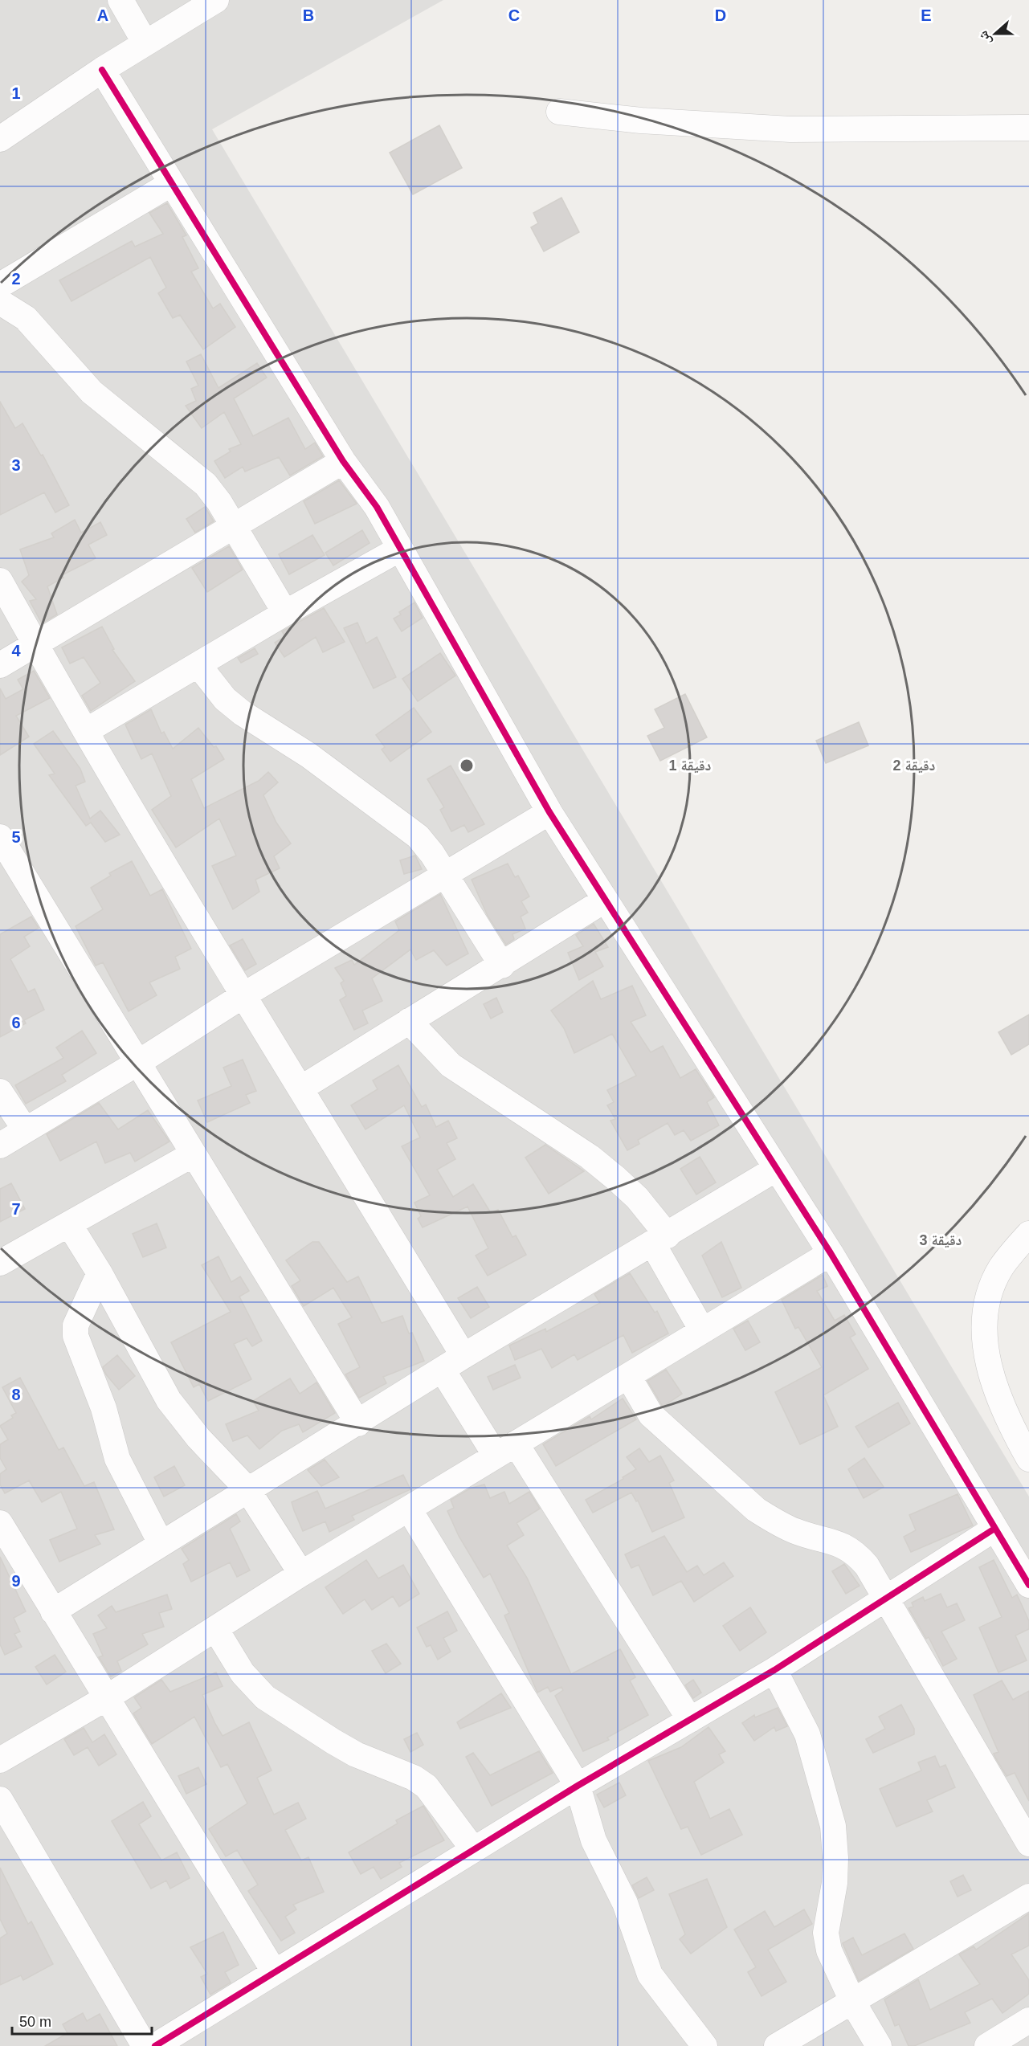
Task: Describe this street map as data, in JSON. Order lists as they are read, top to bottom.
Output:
{
  "scale_bar": "50 m",
  "north": "left",
  "grid": {
    "columns": [
      "A",
      "B",
      "C",
      "D",
      "E"
    ],
    "rows": [
      "1",
      "2",
      "3",
      "4",
      "5",
      "6",
      "7",
      "8",
      "9"
    ]
  },
  "rings": ["1 دقيقة", "2 دقيقة", "3 دقيقة"]
}
